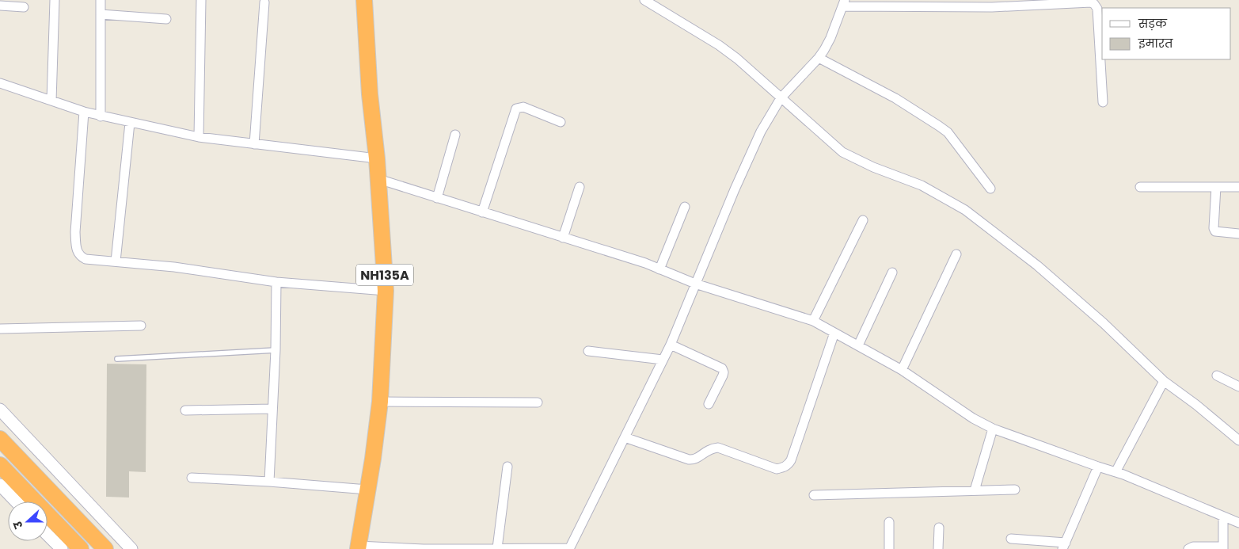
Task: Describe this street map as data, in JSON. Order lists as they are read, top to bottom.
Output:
{
  "streets": {
    "highway": ["NH135A"]
  },
  "legend": ["सड़क", "इमारत"],
  "north": "left"
}
